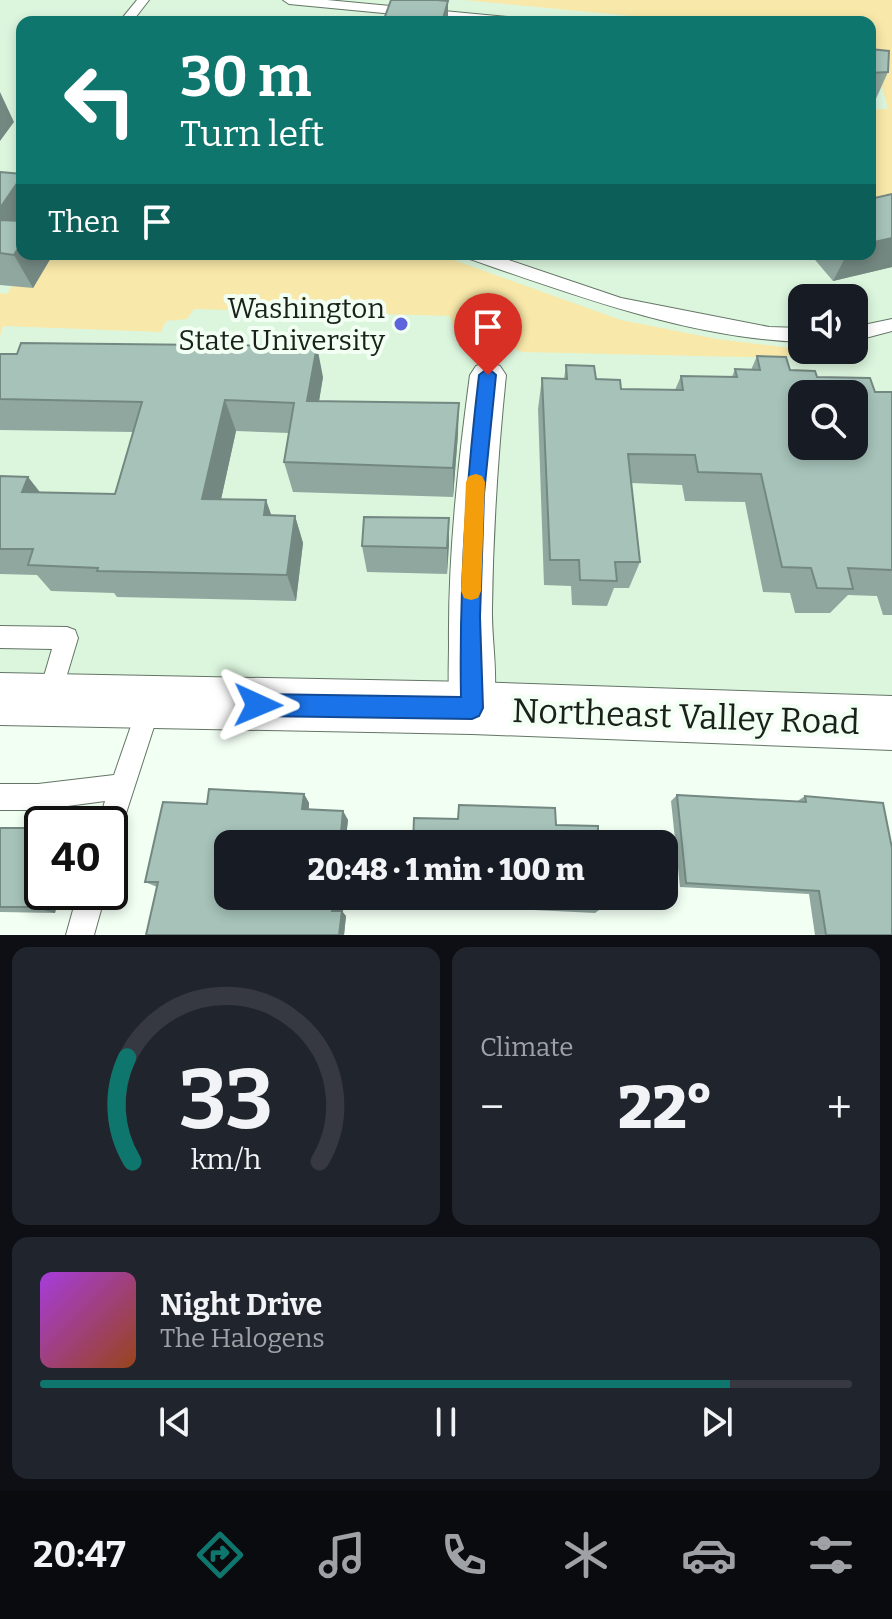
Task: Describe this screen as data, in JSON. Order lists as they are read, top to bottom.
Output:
{
  "streets": {
    "street": ["Northeast Valley Road"]
  },
  "places": ["Washington State University"],
  "page": {
    "turn": ["30 m", "Turn left"],
    "then": "Then",
    "limit": "40",
    "trip": "20:48 · 1 min · 100 m",
    "tile": "Climate",
    "heat": ["−", "22°", "+"],
    "song": ["Night Drive", "The Halogens"],
    "tabs": "20:47",
    "gauge": ["33", "km/h"]
  }
}
